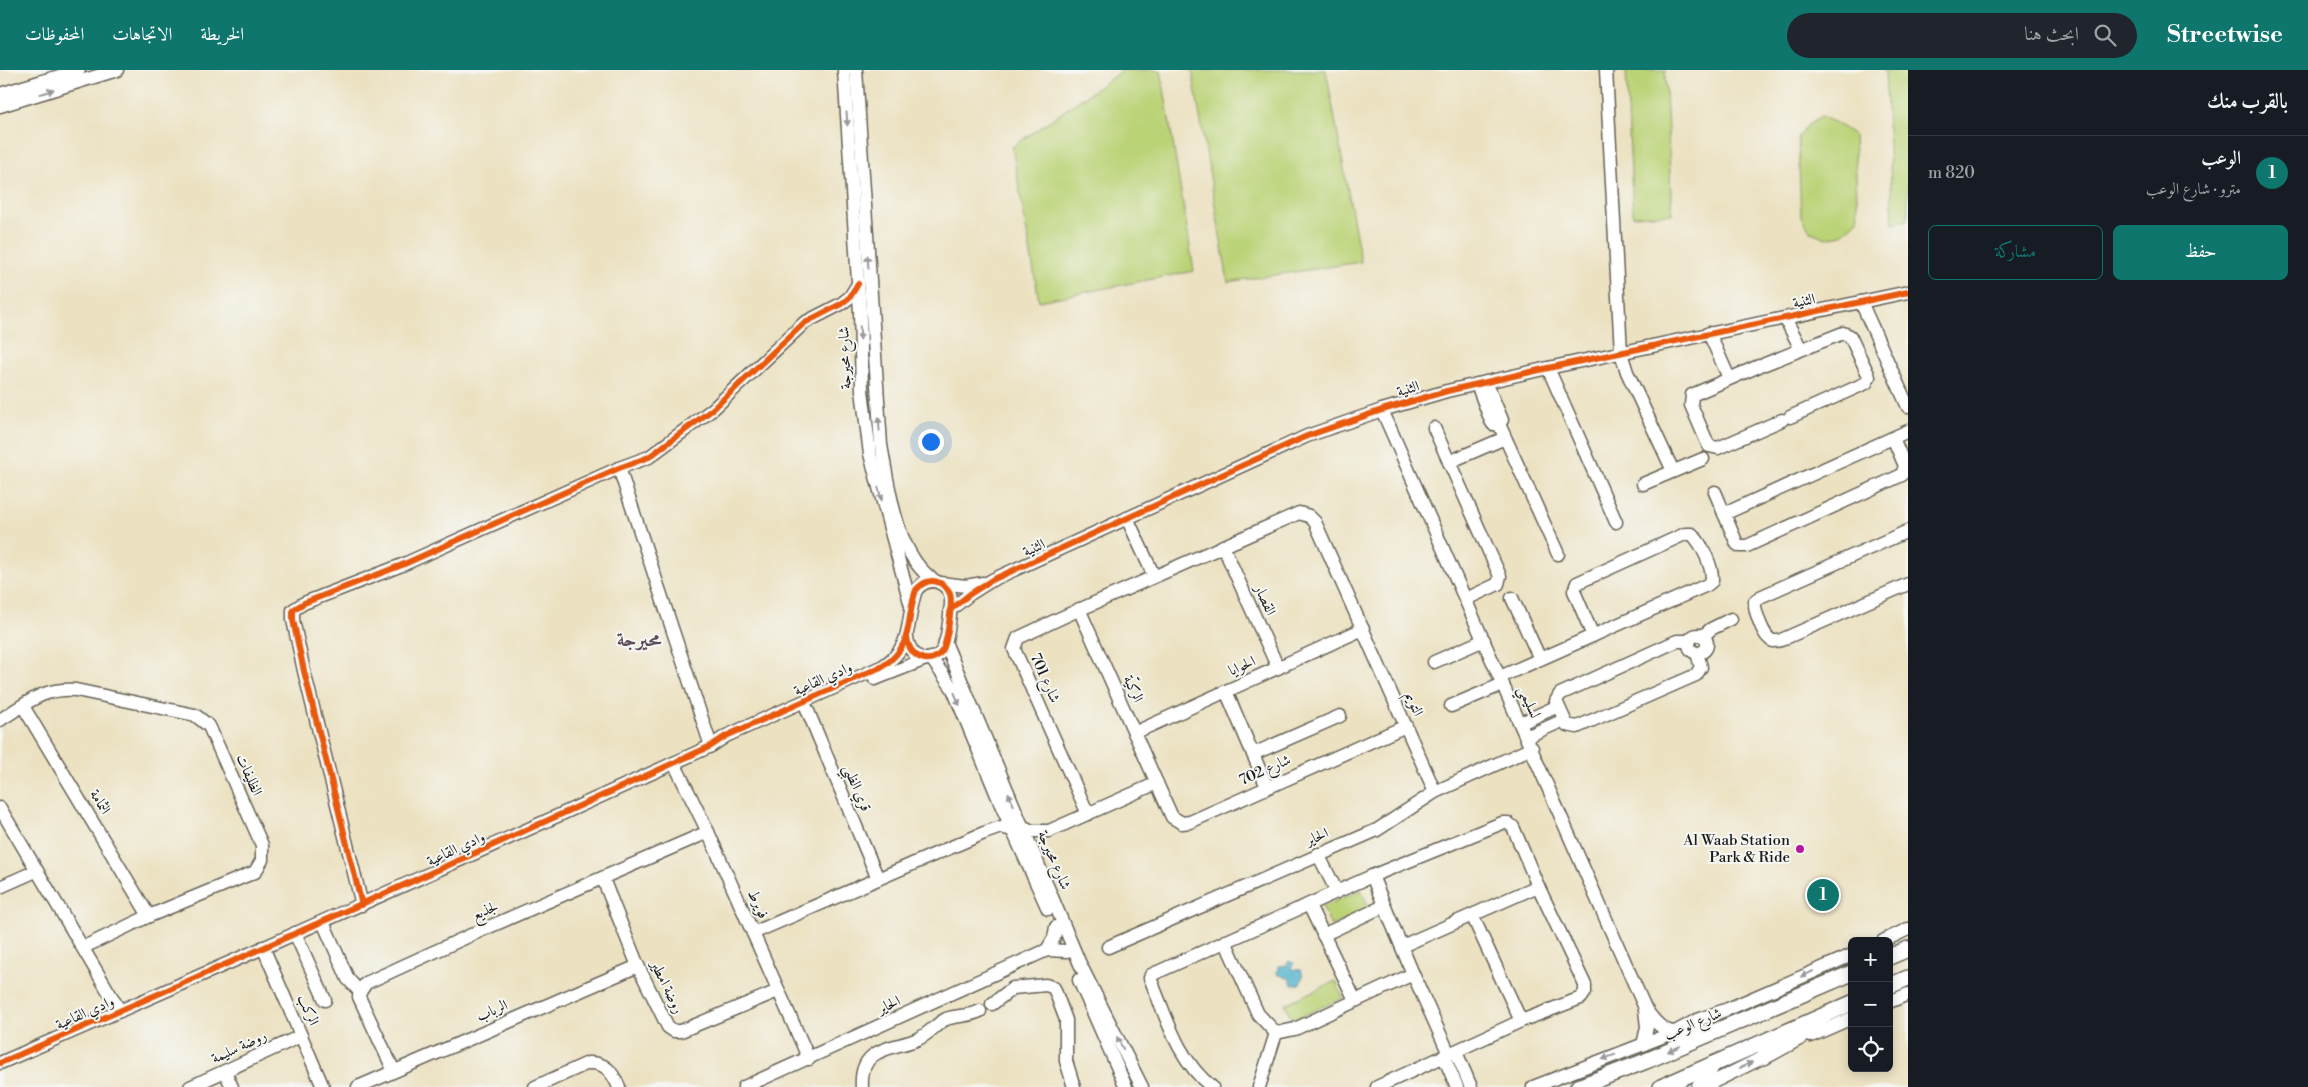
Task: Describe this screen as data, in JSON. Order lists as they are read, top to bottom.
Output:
{
  "streets": {
    "main road": ["شارع الوعب"],
    "street": [
      "الثنية",
      "شارع محيرجة",
      "القصار",
      "الحوايا",
      "شارع 701",
      "وادي القاعية",
      "الركيّة",
      "لسليمي",
      "التويم",
      "شارع 702",
      "الظليفات",
      "قري الظبي",
      "الثمامة",
      "الحاير",
      "فويرط",
      "لجذيع",
      "روضة امطير",
      "الركب",
      "الرباب",
      "روضة سليمة"
    ]
  },
  "crossings": [
    ["الثنية", "شارع محيرجة"],
    ["الثنية", "لسليمي"],
    ["شارع محيرجة", "وادي القاعية"],
    ["شارع محيرجة", "الحاير"],
    ["القصار", "الحوايا"],
    ["القصار", "شارع 701"],
    ["الحوايا", "شارع 701"],
    ["الحوايا", "الركيّة"],
    ["الحوايا", "التويم"],
    ["شارع 701", "الركيّة"],
    ["شارع 701", "التويم"],
    ["وادي القاعية", "قري الظبي"],
    ["وادي القاعية", "فويرط"],
    ["وادي القاعية", "الركب"],
    ["الركيّة", "شارع 702"],
    ["لسليمي", "الحاير"],
    ["لسليمي", "شارع الوعب"],
    ["التويم", "شارع 702"],
    ["التويم", "الحاير"],
    ["الظليفات", "الثمامة"],
    ["الحاير", "فويرط"],
    ["فويرط", "لجذيع"],
    ["فويرط", "روضة امطير"],
    ["لجذيع", "روضة امطير"],
    ["روضة امطير", "الرباب"],
    ["الركب", "روضة سليمة"]
  ],
  "districts": ["محيرجة"],
  "places": ["Al Waab Station Park & Ride"],
  "page": {
    "header": "Streetwise",
    "search": "ابحث هنا",
    "nav": ["الخريطة", "الاتجاهات", "المحفوظات"],
    "heading": "بالقرب منك",
    "list": [
      {
        "mark": "1",
        "name": "الوعب",
        "note": "مترو · شارع الوعب",
        "value": "820 m"
      }
    ],
    "buttons": ["حفظ", "مشاركة"],
    "pins": "1",
    "map_buttons": ["+", "−"]
  }
}
